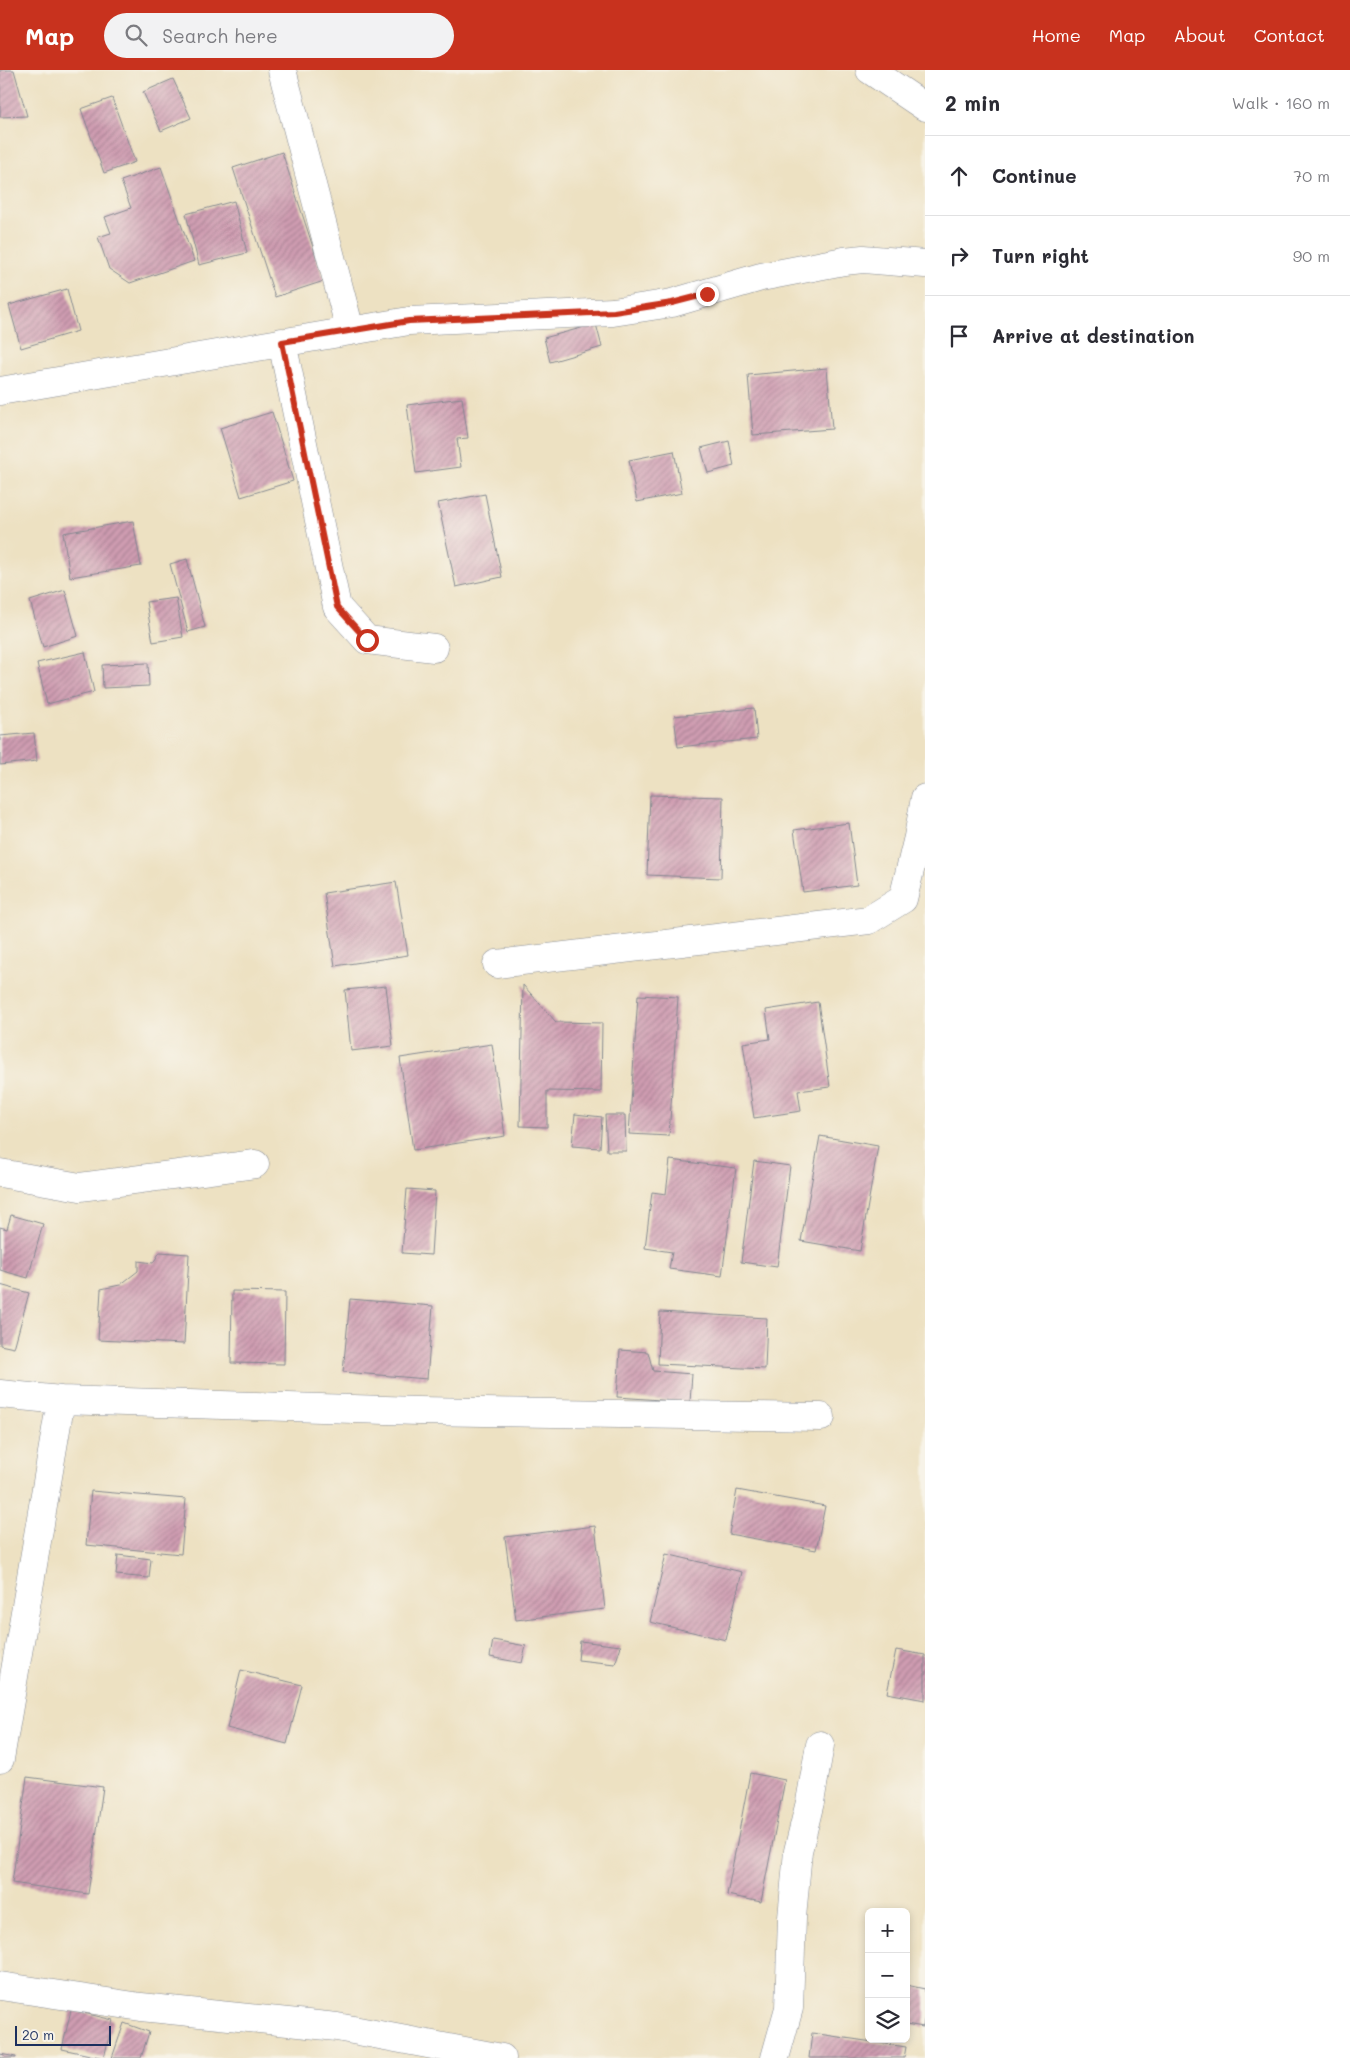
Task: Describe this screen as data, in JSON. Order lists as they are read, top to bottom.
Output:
{
  "scale_bar": "20 m",
  "page": {
    "header": "Map",
    "search": "Search here",
    "nav": [
      "Home",
      "Map",
      "About",
      "Contact"
    ],
    "heading": ["2 min", "Walk · 160 m"],
    "list": [
      ["Continue", "70 m"],
      ["Turn right", "90 m"],
      "Arrive at destination"
    ],
    "map_buttons": ["+", "−"],
    "scale": "20 m"
  }
}
